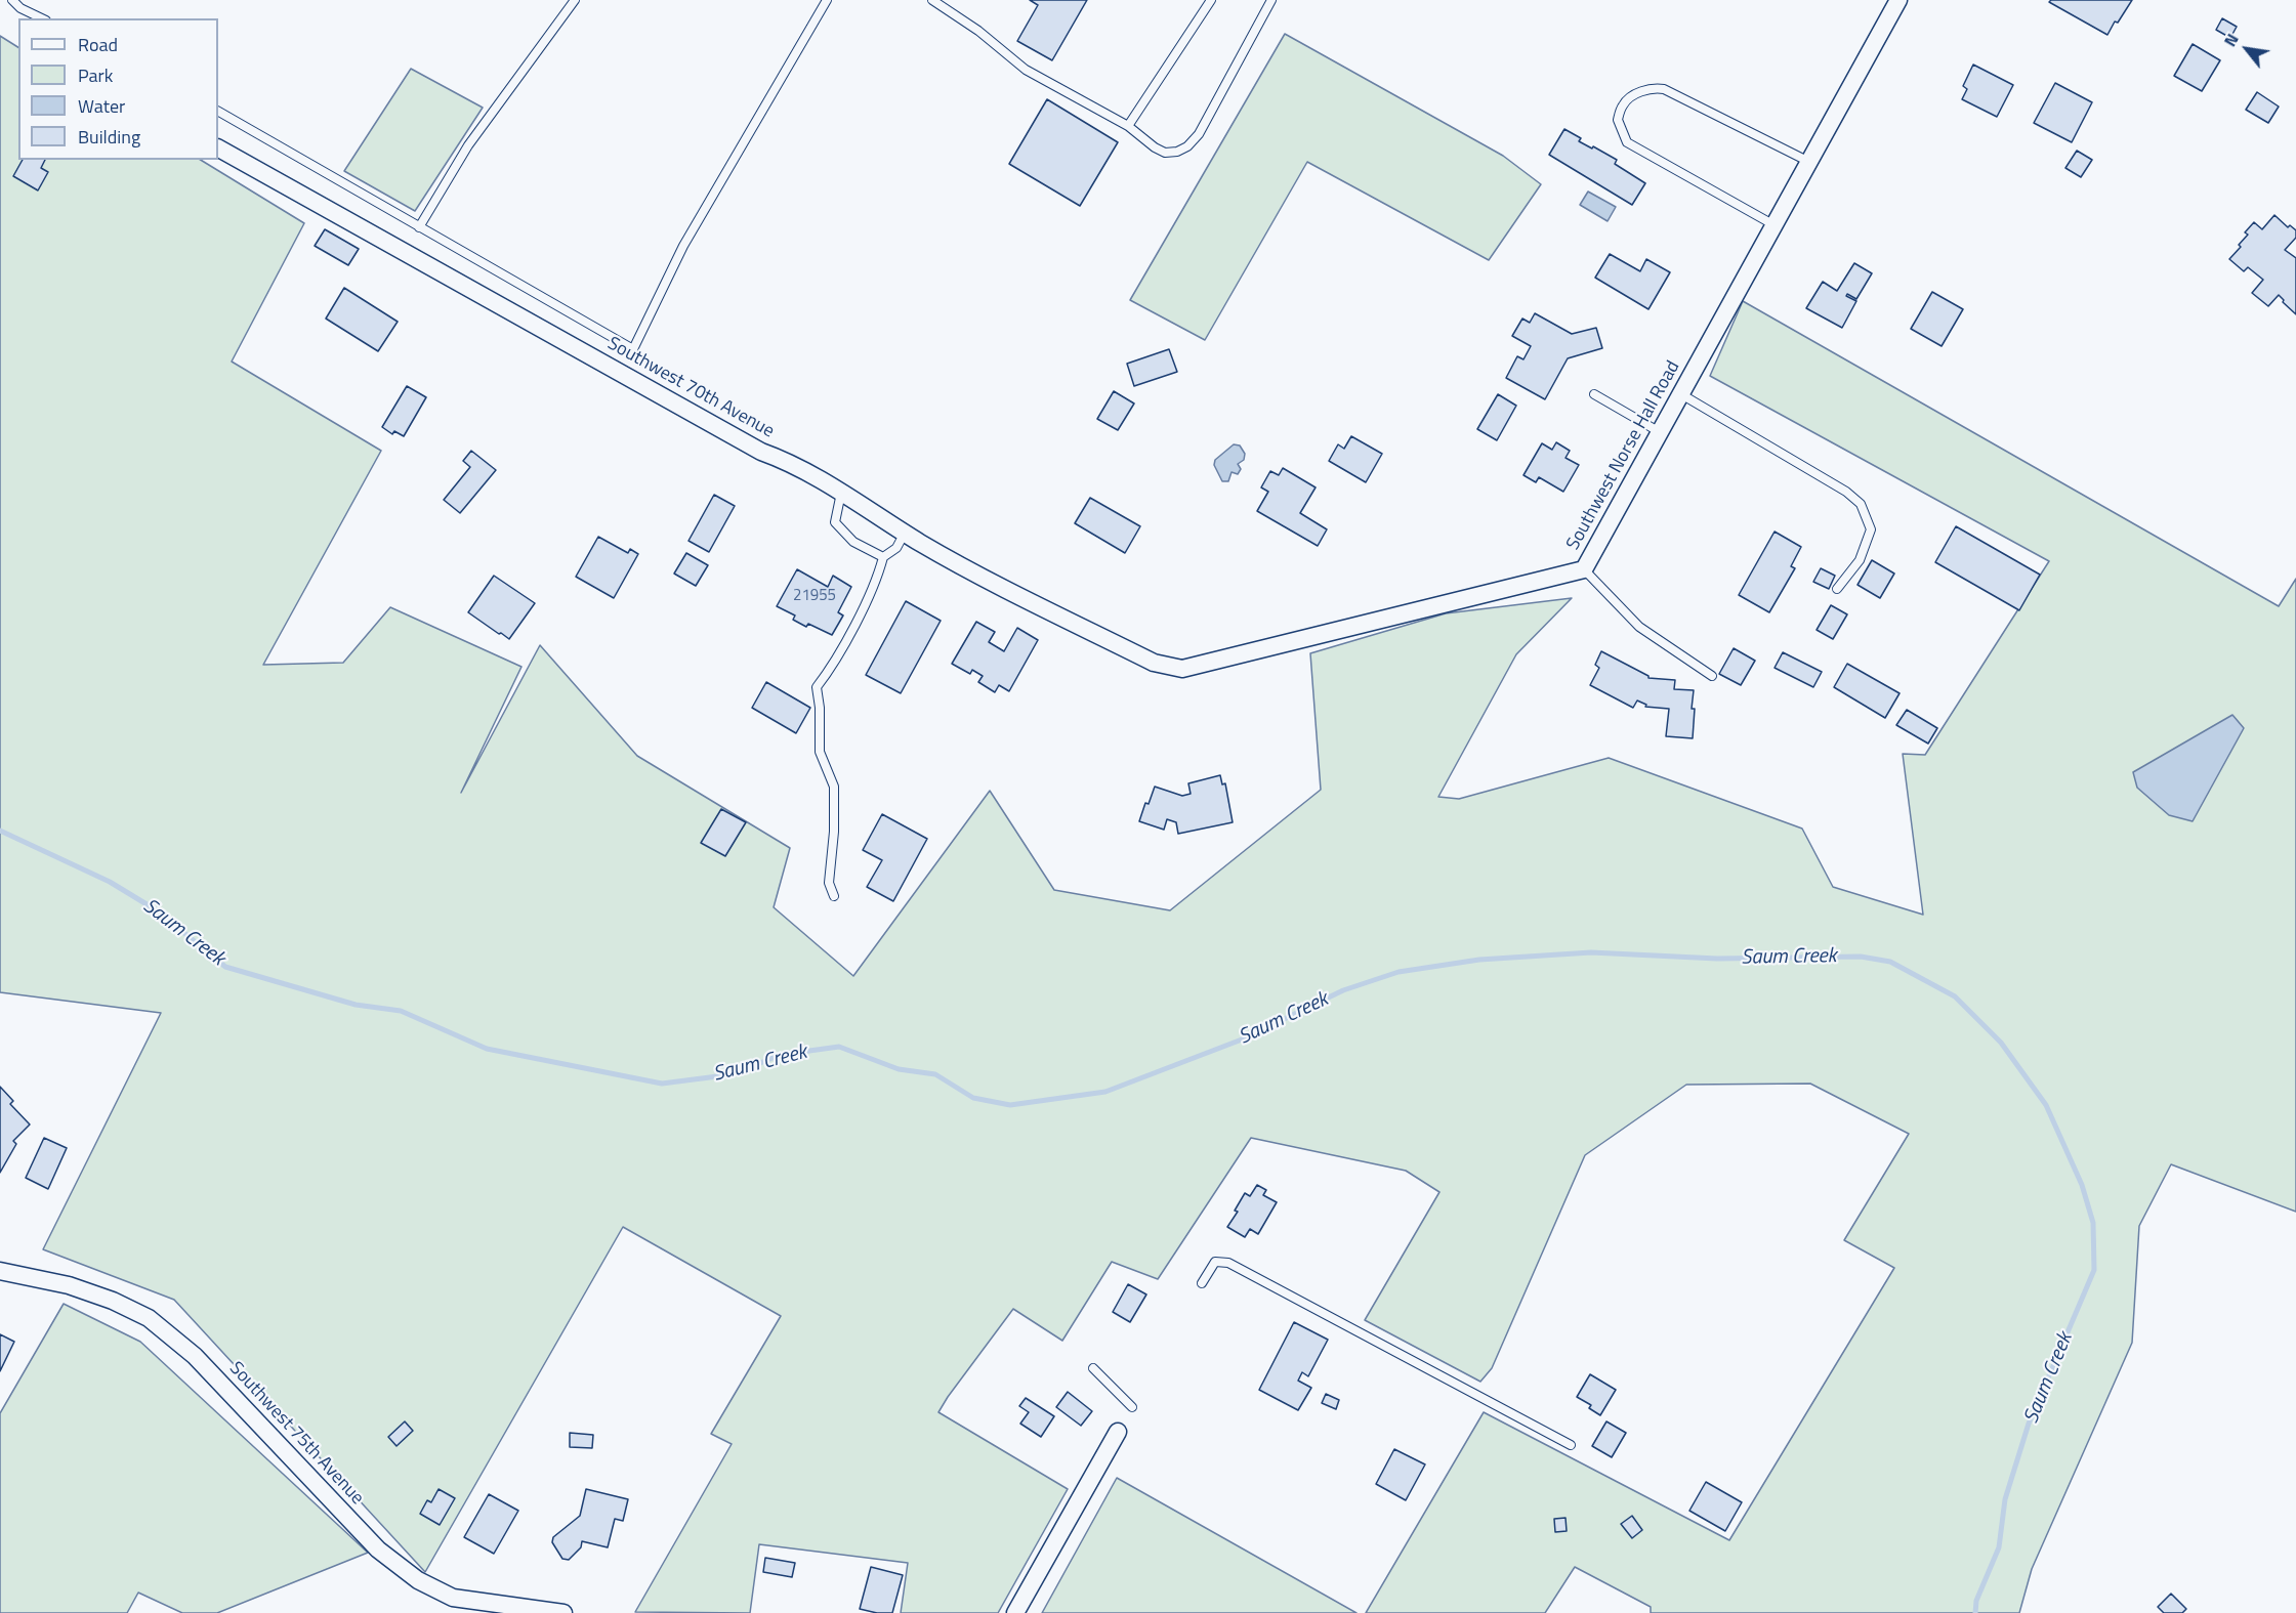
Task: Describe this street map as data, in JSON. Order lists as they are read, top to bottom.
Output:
{
  "streets": {
    "street": ["Southwest 70th Avenue", "Southwest Norse Hall Road", "Southwest 75th Avenue"]
  },
  "crossings": [
    ["Southwest 70th Avenue", "Southwest Norse Hall Road"]
  ],
  "water": ["Saum Creek"],
  "house_numbers": ["21955"],
  "legend": [
    "Road",
    "Park",
    "Water",
    "Building"
  ],
  "north": "top left"
}
